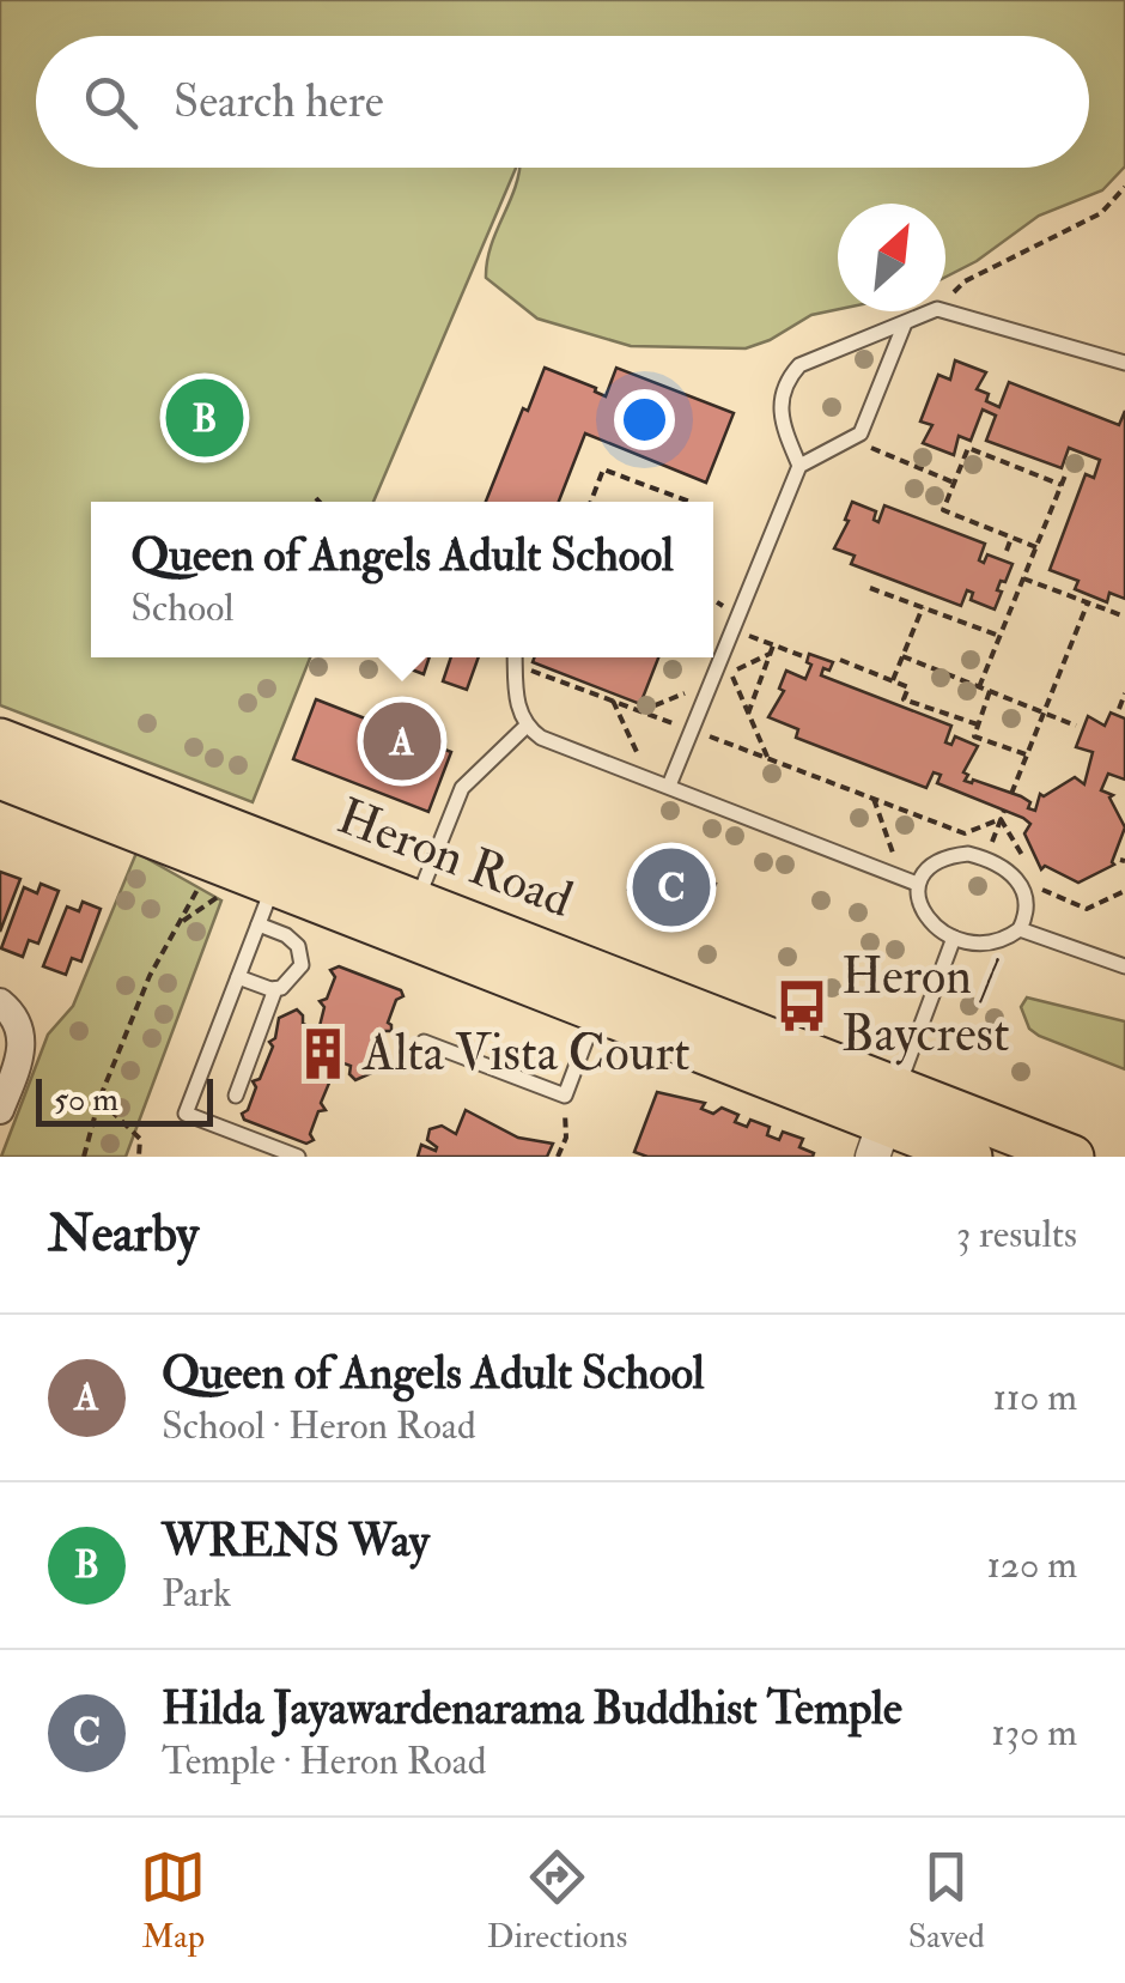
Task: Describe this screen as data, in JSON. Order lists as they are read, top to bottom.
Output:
{
  "streets": {
    "main road": ["Heron Road"]
  },
  "places": {
    "bus stop": ["Heron / Baycrest"],
    "building": ["Alta Vista Court"]
  },
  "scale_bar": "50 m",
  "north": "top right",
  "page": {
    "search": "Search here",
    "pins": ["B", "A", "C"],
    "popup": ["Queen of Angels Adult School", "School"],
    "scale": "50 m",
    "heading": ["Nearby", "3 results"],
    "list": [
      {
        "mark": "A",
        "name": "Queen of Angels Adult School",
        "note": "School · Heron Road",
        "value": "110 m"
      },
      {
        "mark": "B",
        "name": "WRENS Way",
        "note": "Park",
        "value": "120 m"
      },
      {
        "mark": "C",
        "name": "Hilda Jayawardenarama Buddhist Temple",
        "note": "Temple · Heron Road",
        "value": "130 m"
      }
    ],
    "nav": ["Map", "Directions", "Saved"]
  }
}
